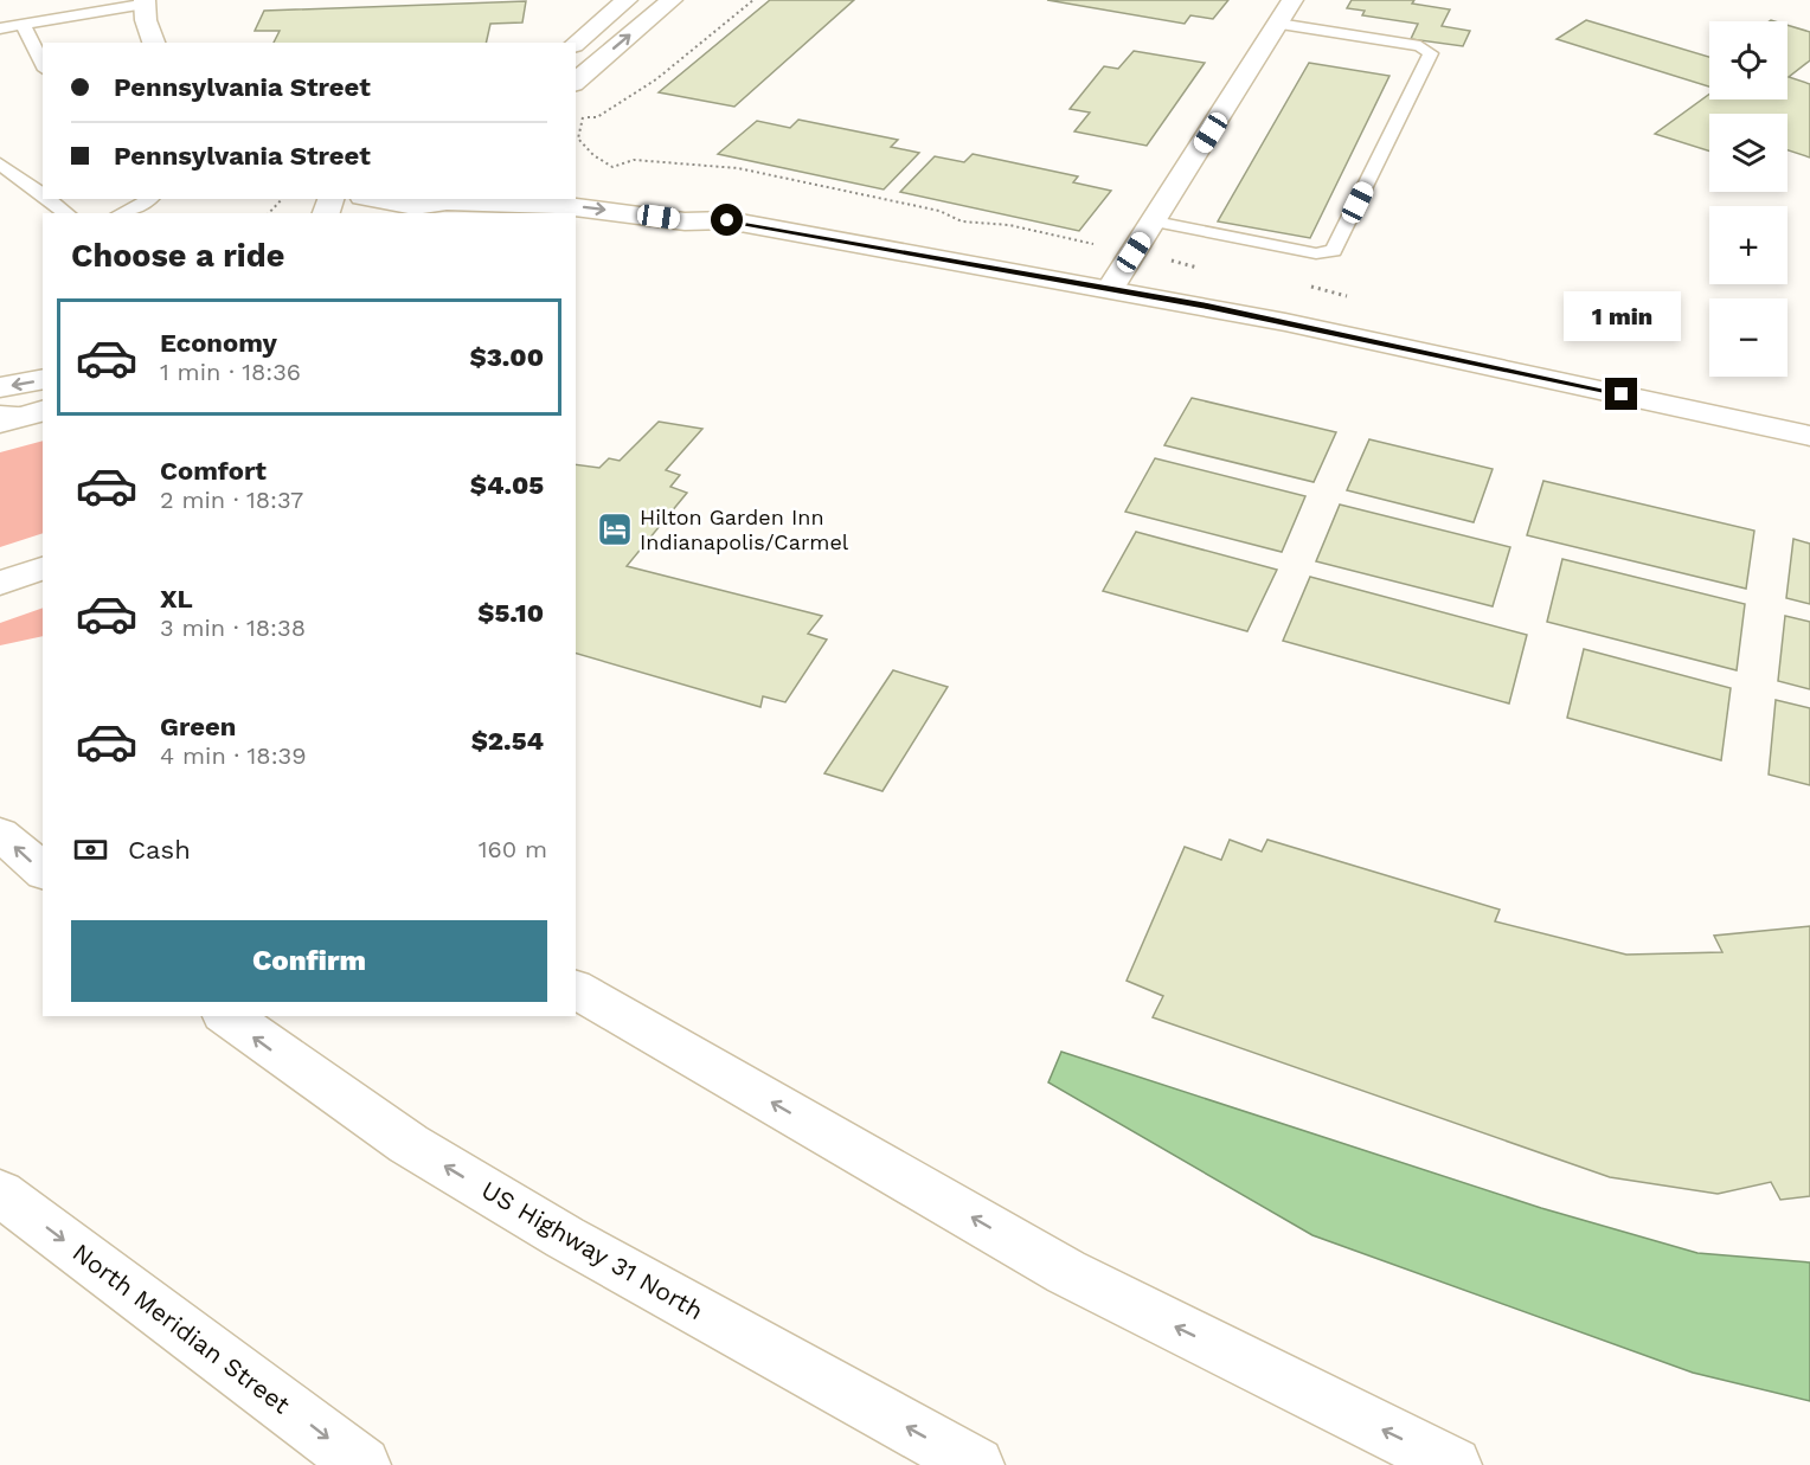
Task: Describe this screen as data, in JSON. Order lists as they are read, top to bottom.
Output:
{
  "streets": {
    "main road": ["US Highway 31 North", "North Meridian Street"]
  },
  "one_way": ["North Meridian Street"],
  "places": {
    "hotel": ["Hilton Garden Inn Indianapolis/Carmel"]
  },
  "page": {
    "map_buttons": ["+", "−"],
    "banner": ["Pennsylvania Street", "Pennsylvania Street"],
    "heading": "Choose a ride",
    "bubble": "1 min",
    "list": [
      {
        "name": "Economy",
        "note": "1 min · 18:36",
        "value": "$3.00"
      },
      {
        "name": "Comfort",
        "note": "2 min · 18:37",
        "value": "$4.05"
      },
      {
        "name": "XL",
        "note": "3 min · 18:38",
        "value": "$5.10"
      },
      {
        "name": "Green",
        "note": "4 min · 18:39",
        "value": "$2.54"
      }
    ],
    "pay": ["Cash", "160 m"],
    "buttons": "Confirm"
  }
}
